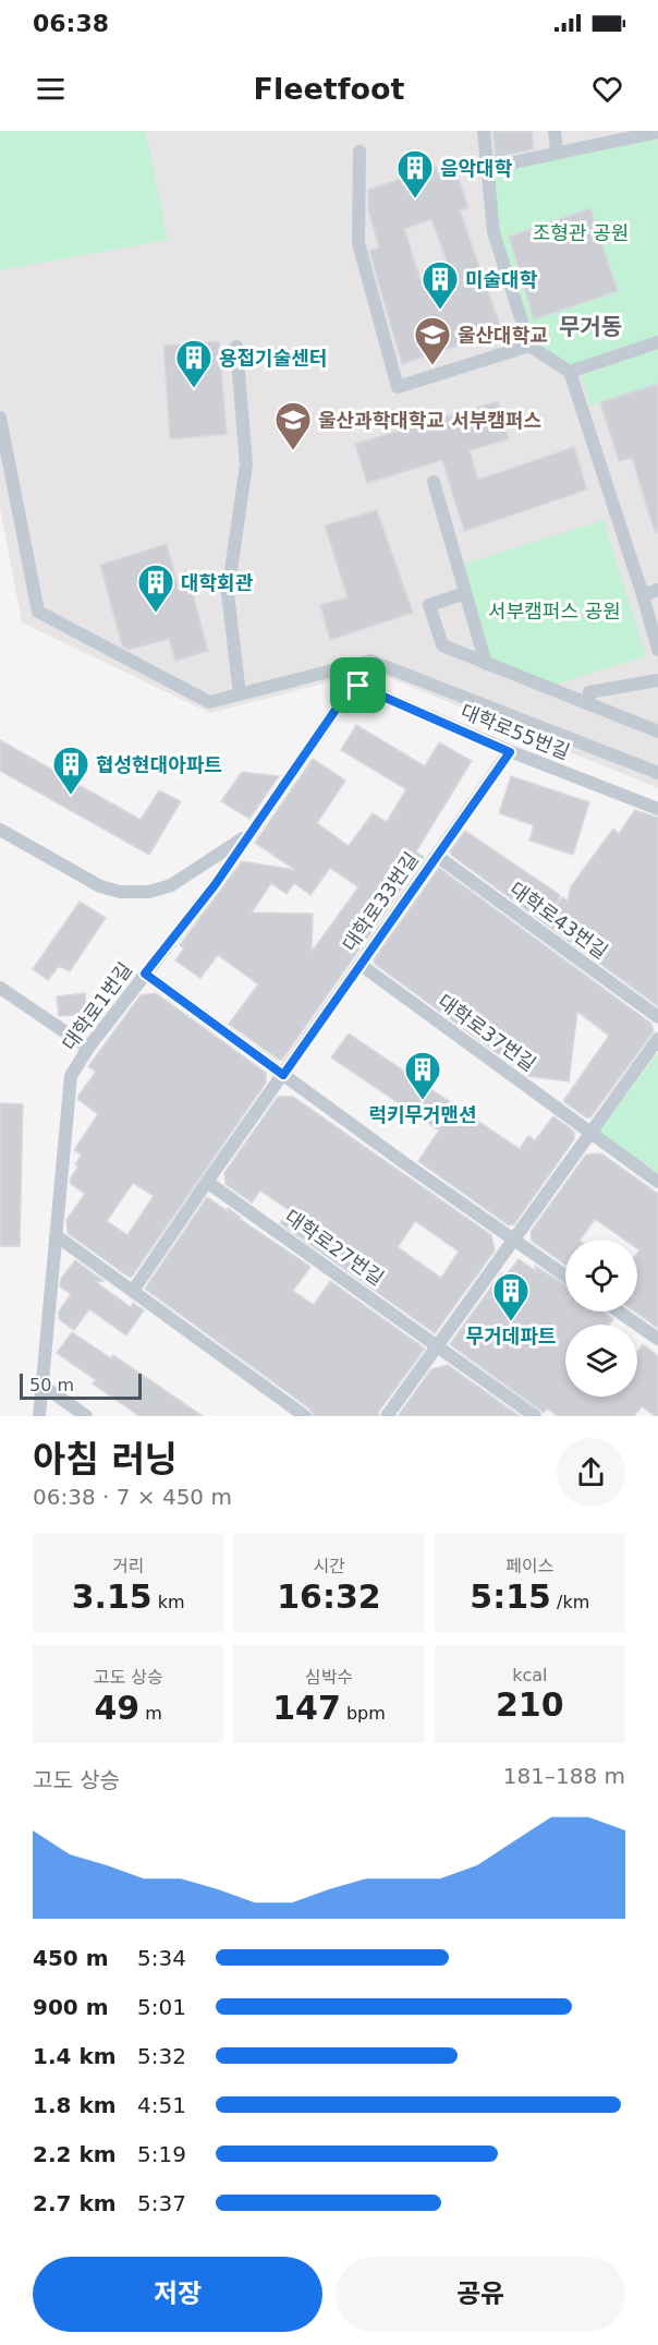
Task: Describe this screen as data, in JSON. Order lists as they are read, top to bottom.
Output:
{
  "streets": {
    "street": [
      "대학로55번길",
      "대학로33번길",
      "대학로43번길",
      "대학로1번길",
      "대학로37번길",
      "대학로27번길"
    ]
  },
  "crossings": [
    ["대학로55번길", "대학로33번길"],
    ["대학로55번길", "대학로1번길"],
    ["대학로33번길", "대학로43번길"],
    ["대학로33번길", "대학로37번길"],
    ["대학로33번길", "대학로27번길"]
  ],
  "districts": ["무거동"],
  "parks": ["조형관 공원", "서부캠퍼스 공원"],
  "places": {
    "building": [
      "음악대학",
      "미술대학",
      "용접기술센터",
      "대학회관",
      "협성현대아파트",
      "럭키무거맨션",
      "무거데파트"
    ],
    "school or university": ["울산대학교", "울산과학대학교 서부캠퍼스"]
  },
  "scale_bar": "50 m",
  "page": {
    "status": "06:38",
    "header": "Fleetfoot",
    "scale": "50 m",
    "heading": ["아침 러닝", "06:38 · 7 × 450 m"],
    "stats": [
      ["거리", "3.15 km"],
      ["시간", "16:32"],
      ["페이스", "5:15 /km"],
      ["고도 상승", "49 m"],
      ["심박수", "147 bpm"],
      ["kcal", "210"]
    ],
    "chart": ["고도 상승", "181–188 m"],
    "list": [
      {
        "name": "450 m",
        "note": "5:34"
      },
      {
        "name": "900 m",
        "note": "5:01"
      },
      {
        "name": "1.4 km",
        "note": "5:32"
      },
      {
        "name": "1.8 km",
        "note": "4:51"
      },
      {
        "name": "2.2 km",
        "note": "5:19"
      },
      {
        "name": "2.7 km",
        "note": "5:37"
      }
    ],
    "buttons": ["저장", "공유"]
  }
}
